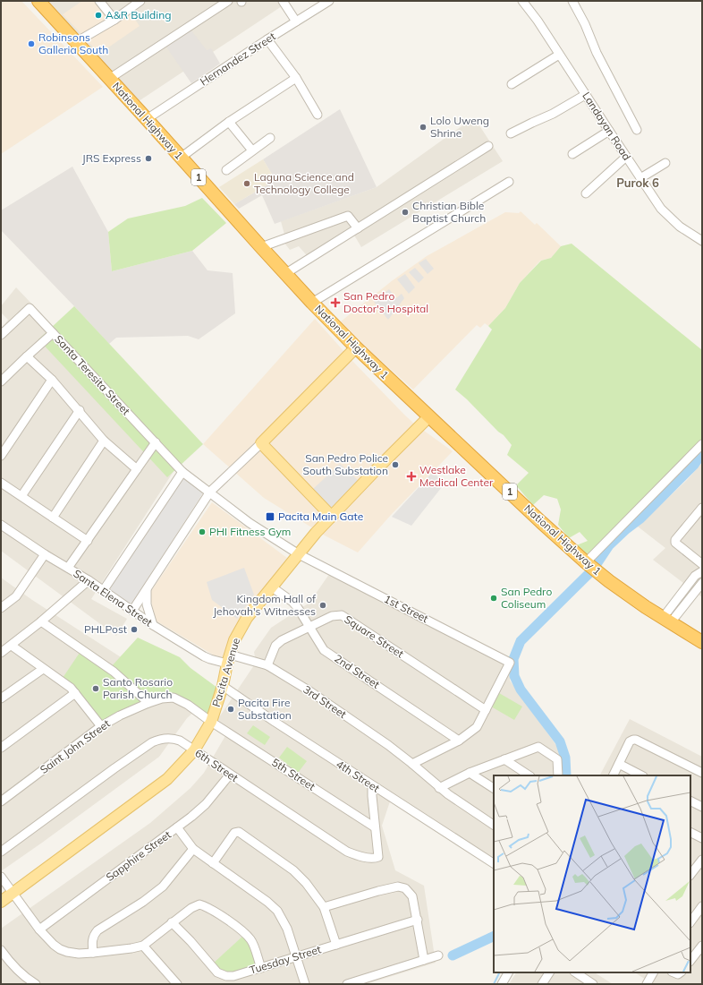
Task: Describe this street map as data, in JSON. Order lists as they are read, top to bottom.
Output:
{
  "streets": {
    "highway": ["National Highway 1", "1"],
    "main road": ["Pacita Avenue"],
    "street": [
      "Hernandez Street",
      "Landayan Road",
      "Santa Teresita Street",
      "Santa Elena Street",
      "1st Street",
      "Square Street",
      "2nd Street",
      "3rd Street",
      "Saint John Street",
      "6th Street",
      "5th Street",
      "4th Street",
      "Sapphire Street",
      "Tuesday Street"
    ]
  },
  "crossings": [
    ["Hernandez Street", "National Highway 1"],
    ["National Highway 1", "Pacita Avenue"],
    ["Santa Teresita Street", "1st Street"],
    ["Santa Elena Street", "Pacita Avenue"],
    ["Santa Elena Street", "3rd Street"],
    ["1st Street", "Square Street"],
    ["1st Street", "2nd Street"],
    ["1st Street", "Pacita Avenue"],
    ["1st Street", "3rd Street"],
    ["Square Street", "2nd Street"],
    ["Square Street", "3rd Street"],
    ["2nd Street", "Pacita Avenue"],
    ["Pacita Avenue", "3rd Street"],
    ["Pacita Avenue", "Saint John Street"],
    ["Pacita Avenue", "6th Street"],
    ["Pacita Avenue", "5th Street"],
    ["Pacita Avenue", "4th Street"],
    ["Saint John Street", "5th Street"],
    ["6th Street", "5th Street"],
    ["6th Street", "4th Street"],
    ["6th Street", "Sapphire Street"]
  ],
  "districts": ["Purok 6"],
  "places": {
    "other": [
      "A&R Building",
      "Robinsons Galleria South",
      "Lolo Uweng Shrine",
      "JRS Express",
      "Laguna Science and Technology College",
      "Christian Bible Baptist Church",
      "San Pedro Police South Substation",
      "PHI Fitness Gym",
      "San Pedro Coliseum",
      "Kingdom Hall of Jehovah's Witnesses",
      "PHLPost",
      "Santo Rosario Parish Church",
      "Pacita Fire Substation"
    ],
    "health": ["San Pedro Doctor's Hospital", "Westlake Medical Center"],
    "transit": ["Pacita Main Gate"]
  }
}
